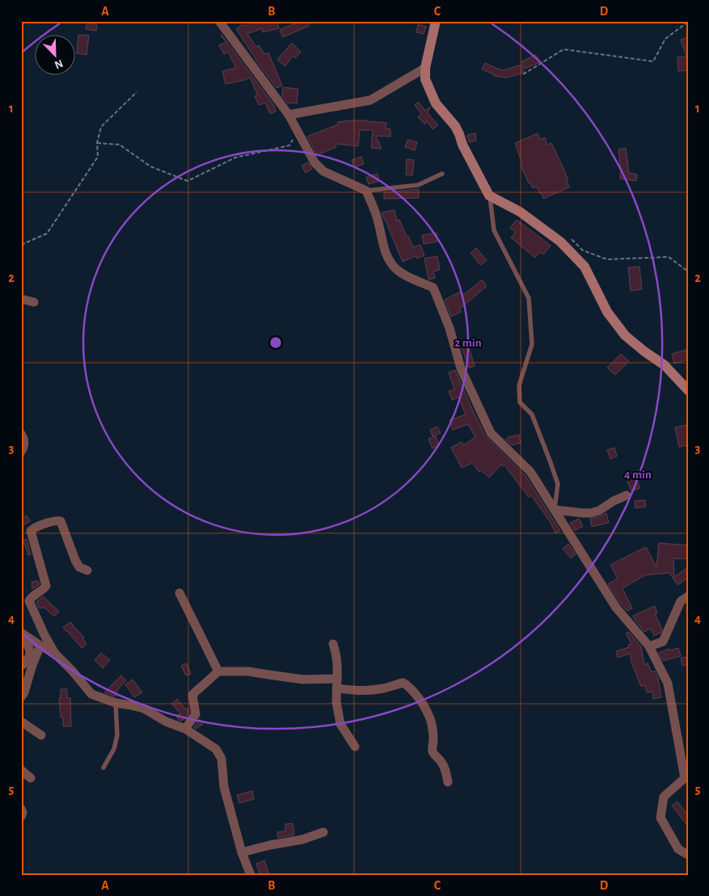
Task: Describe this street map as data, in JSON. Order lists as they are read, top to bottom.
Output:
{
  "north": "bottom right",
  "grid": {
    "columns": [
      "A",
      "B",
      "C",
      "D"
    ],
    "rows": [
      "1",
      "2",
      "3",
      "4",
      "5"
    ]
  },
  "rings": ["2 min", "4 min"]
}
